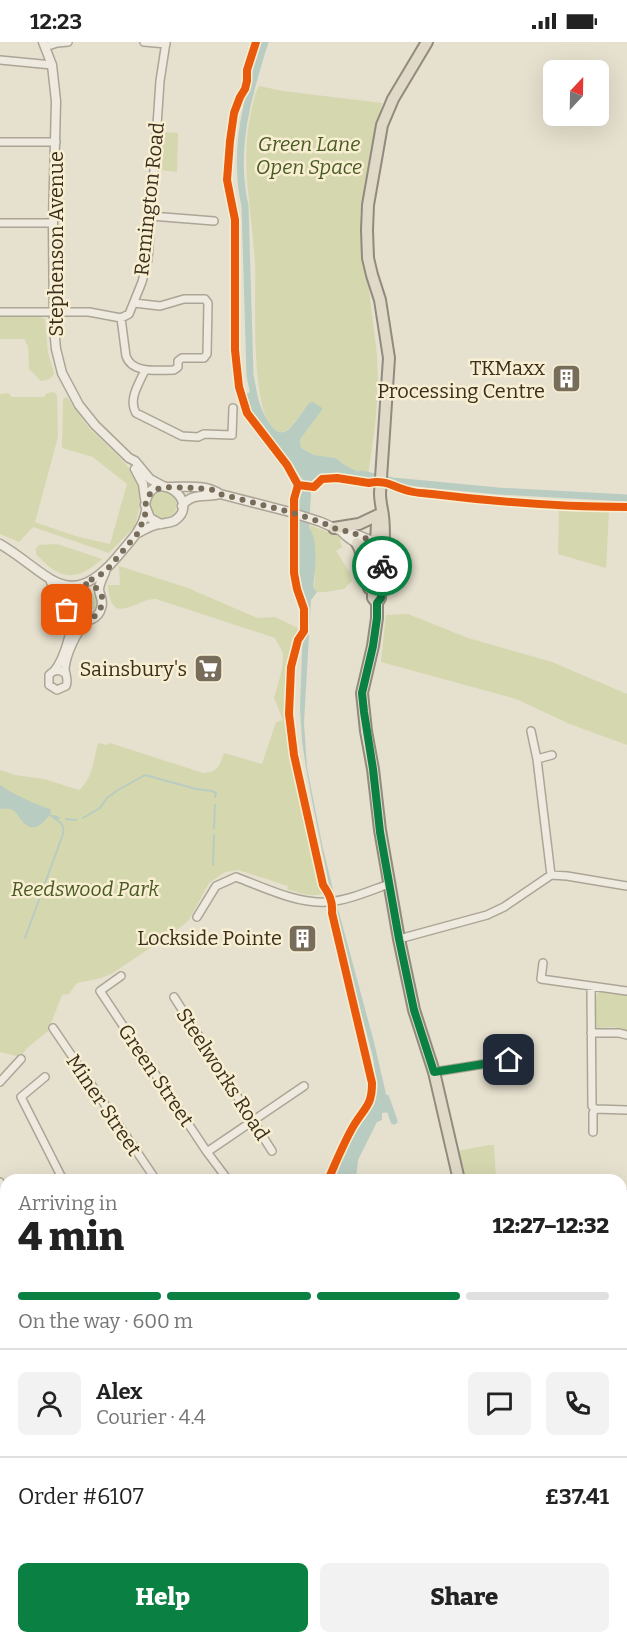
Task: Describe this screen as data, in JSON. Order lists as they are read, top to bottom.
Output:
{
  "streets": {
    "street": [
      "Remington Road",
      "Stephenson Avenue",
      "Steelworks Road",
      "Green Street",
      "Miner Street"
    ]
  },
  "parks": ["Green Lane Open Space", "Reedswood Park"],
  "places": {
    "building": ["TKMaxx Processing Centre", "Lockside Pointe"],
    "supermarket": ["Sainsbury's"]
  },
  "north": "top",
  "page": {
    "status": "12:23",
    "heading": ["4 min", "Arriving in", "12:27–12:32"],
    "panel": [
      "Alex",
      "Courier · 4.4",
      "Order #6107",
      "£37.41"
    ],
    "bar": "On the way · 600 m",
    "buttons": ["Help", "Share"]
  }
}
